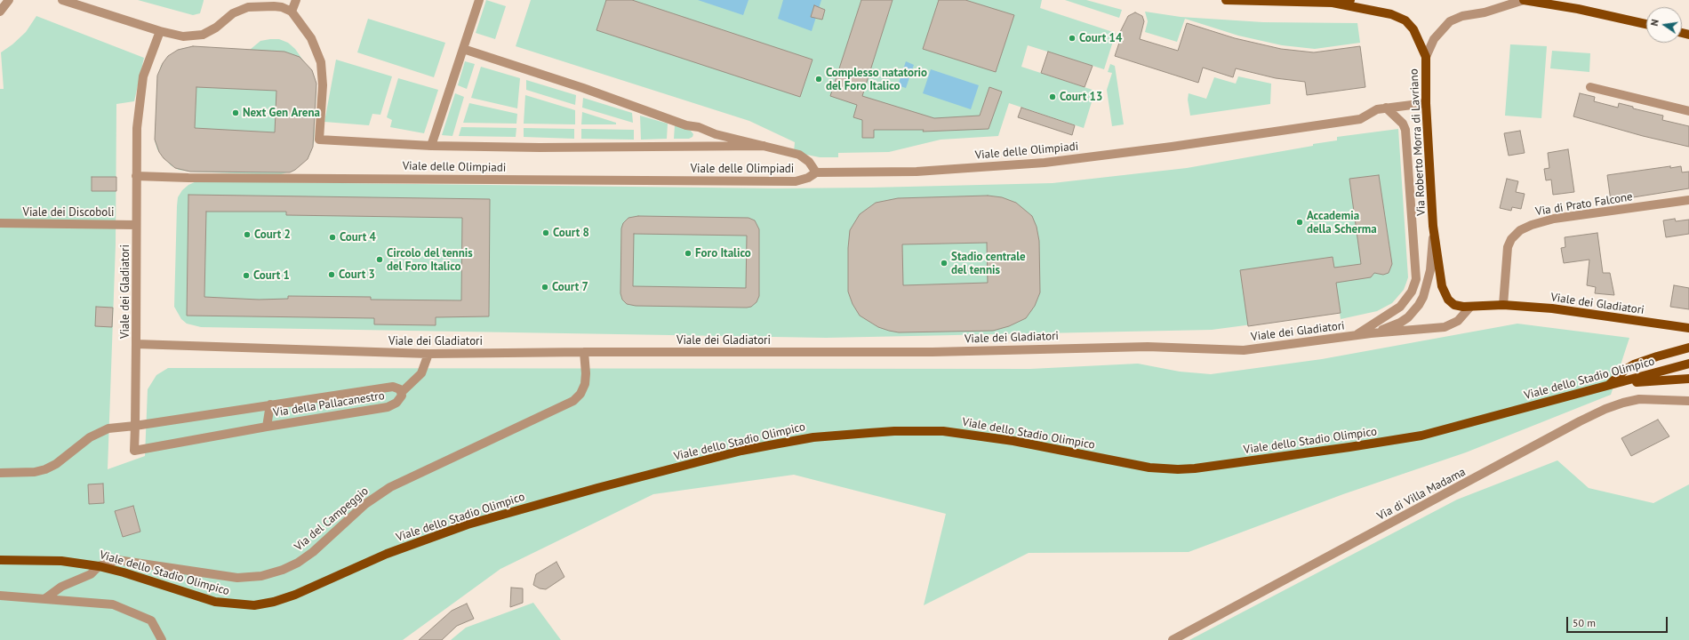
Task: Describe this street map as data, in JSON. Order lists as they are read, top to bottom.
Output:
{
  "streets": {
    "main road": ["Via Roberto Morra di Lavriano", "Viale dei Gladiatori", "Viale dello Stadio Olimpico"],
    "street": [
      "Viale delle Olimpiadi",
      "Via di Prato Falcone",
      "Viale dei Discoboli",
      "Via della Pallacanestro",
      "Via di Villa Madama",
      "Via del Campeggio"
    ]
  },
  "crossings": [
    ["Via Roberto Morra di Lavriano", "Viale delle Olimpiadi"],
    ["Via Roberto Morra di Lavriano", "Via di Prato Falcone"],
    ["Via Roberto Morra di Lavriano", "Viale dei Gladiatori"],
    ["Viale delle Olimpiadi", "Viale dei Gladiatori"],
    ["Via di Prato Falcone", "Viale dei Gladiatori"],
    ["Viale dei Discoboli", "Viale dei Gladiatori"],
    ["Viale dei Gladiatori", "Via della Pallacanestro"],
    ["Viale dei Gladiatori", "Via del Campeggio"],
    ["Viale dello Stadio Olimpico", "Via del Campeggio"]
  ],
  "places": [
    "Court 14",
    "Complesso natatorio del Foro Italico",
    "Court 13",
    "Next Gen Arena",
    "Accademia della Scherma",
    "Court 8",
    "Court 2",
    "Court 4",
    "Foro Italico",
    "Circolo del tennis del Foro Italico",
    "Stadio centrale del tennis",
    "Court 3",
    "Court 1",
    "Court 7"
  ],
  "scale_bar": "50 m",
  "north": "left"
}
